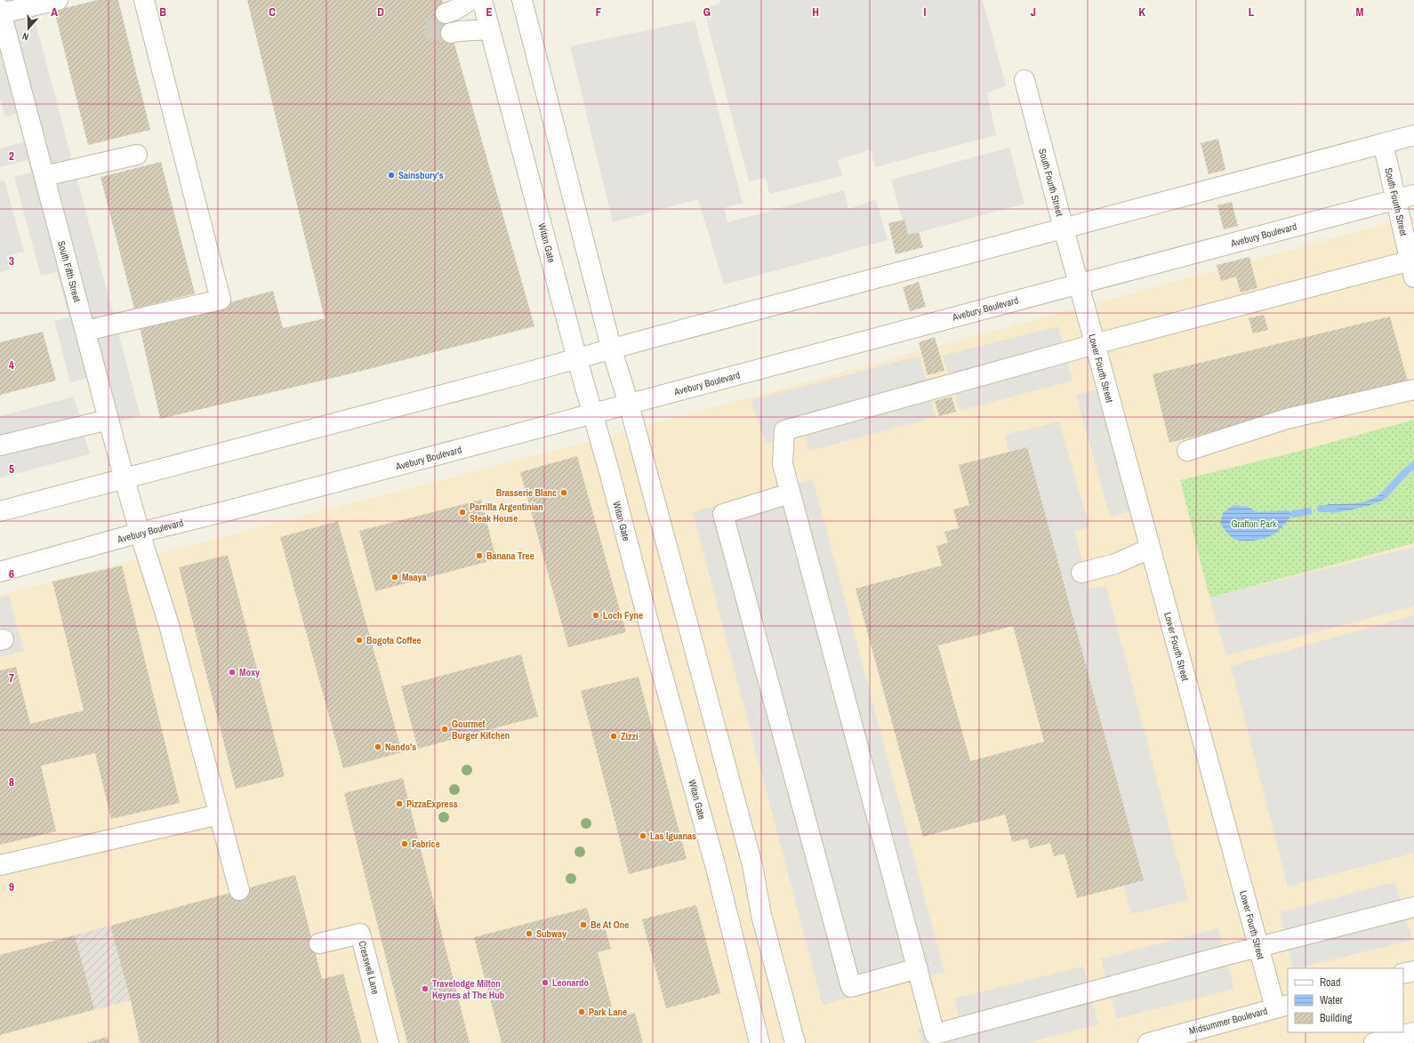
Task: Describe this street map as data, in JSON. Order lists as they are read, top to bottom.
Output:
{
  "streets": {
    "street": [
      "South Fourth Street",
      "Avebury Boulevard",
      "Witan Gate",
      "South Fifth Street",
      "Lower Fourth Street",
      "Cresswell Lane",
      "Midsummer Boulevard"
    ]
  },
  "crossings": [
    ["South Fourth Street", "Avebury Boulevard"],
    ["South Fourth Street", "Lower Fourth Street"],
    ["Avebury Boulevard", "Witan Gate"],
    ["Avebury Boulevard", "South Fifth Street"],
    ["Avebury Boulevard", "Lower Fourth Street"],
    ["Lower Fourth Street", "Midsummer Boulevard"]
  ],
  "parks": ["Grafton Park"],
  "places": [
    "Sainsbury's",
    "Brasserie Blanc",
    "Parrilla Argentinian Steak House",
    "Banana Tree",
    "Maaya",
    "Loch Fyne",
    "Bogota Coffee",
    "Moxy",
    "Gourmet Burger Kitchen",
    "Zizzi",
    "Nando's",
    "PizzaExpress",
    "Las Iguanas",
    "Fabrice",
    "Be At One",
    "Subway",
    "Leonardo",
    "Travelodge Milton Keynes at The Hub",
    "Park Lane"
  ],
  "legend": ["Road", "Water", "Building"],
  "north": "bottom",
  "grid": {
    "columns": [
      "A",
      "B",
      "C",
      "D",
      "E",
      "F",
      "G",
      "H",
      "I",
      "J",
      "K",
      "L",
      "M"
    ],
    "rows": [
      "2",
      "3",
      "4",
      "5",
      "6",
      "7",
      "8",
      "9"
    ]
  }
}
